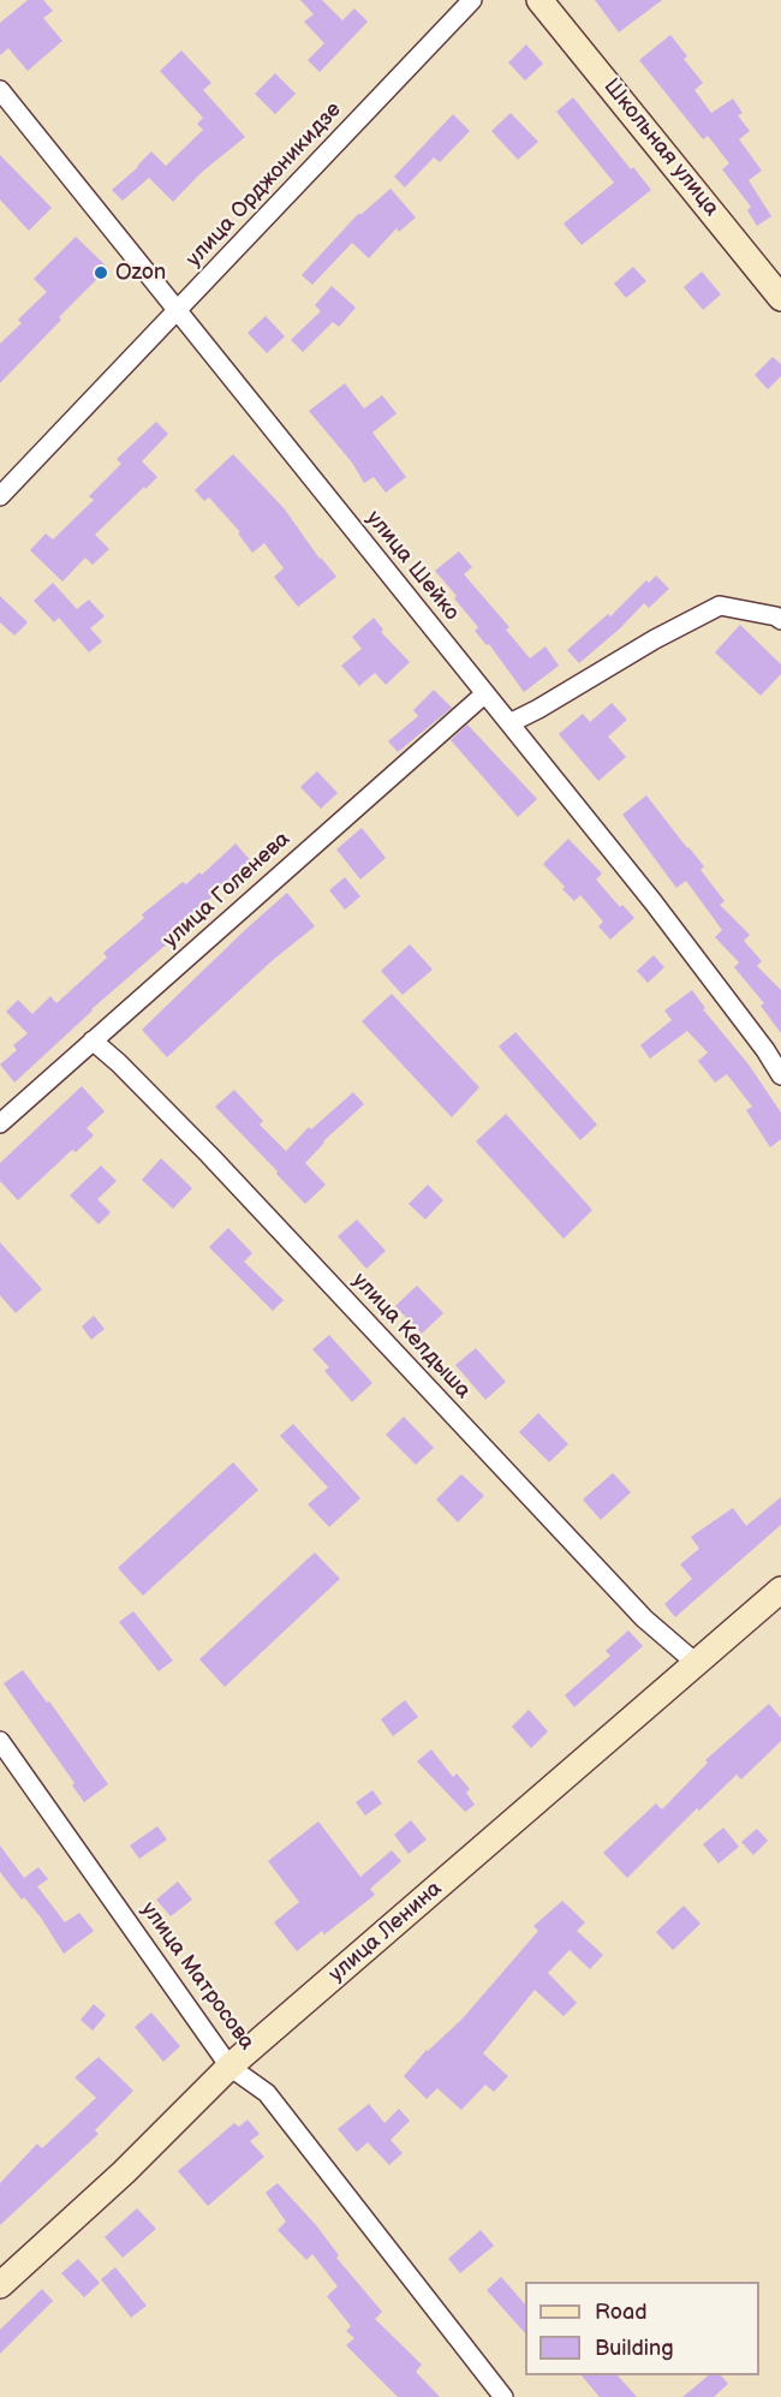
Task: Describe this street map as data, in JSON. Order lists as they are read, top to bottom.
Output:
{
  "streets": {
    "street": [
      "Школьная улица",
      "улица Орджоникидзе",
      "улица Шейко",
      "улица Голенева",
      "улица Келдыша",
      "улица Ленина",
      "улица Матросова"
    ]
  },
  "crossings": [
    ["улица Орджоникидзе", "улица Шейко"],
    ["улица Шейко", "улица Голенева"],
    ["улица Голенева", "улица Келдыша"],
    ["улица Келдыша", "улица Ленина"],
    ["улица Ленина", "улица Матросова"]
  ],
  "places": ["Ozon"],
  "legend": ["Road", "Building"]
}
